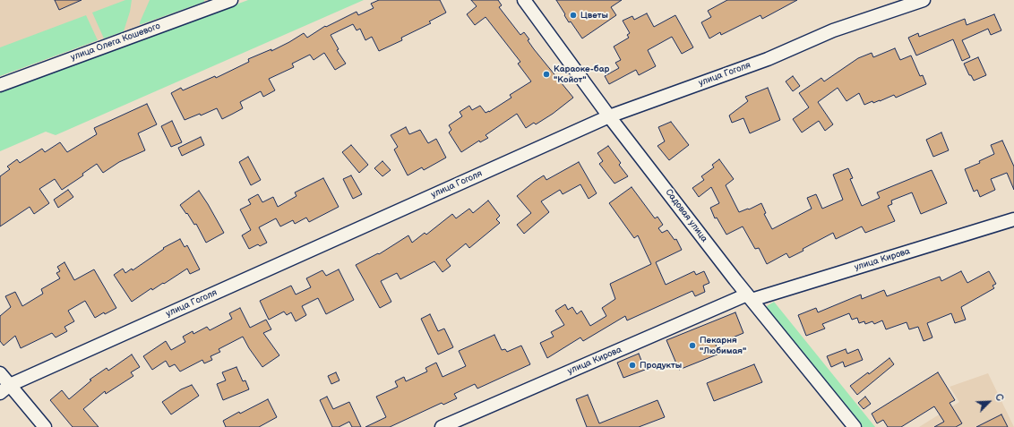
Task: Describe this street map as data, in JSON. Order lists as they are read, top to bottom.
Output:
{
  "streets": {
    "street": [
      "улица Олега Кошевого",
      "улица Гоголя",
      "Садовая улица",
      "улица Кирова"
    ]
  },
  "crossings": [
    ["улица Гоголя", "Садовая улица"],
    ["Садовая улица", "улица Кирова"]
  ],
  "places": [
    "Цветы",
    "Караоке-бар \"Койот\"",
    "Пекарня \"Любимая\"",
    "Продукты"
  ],
  "north": "top right"
}
